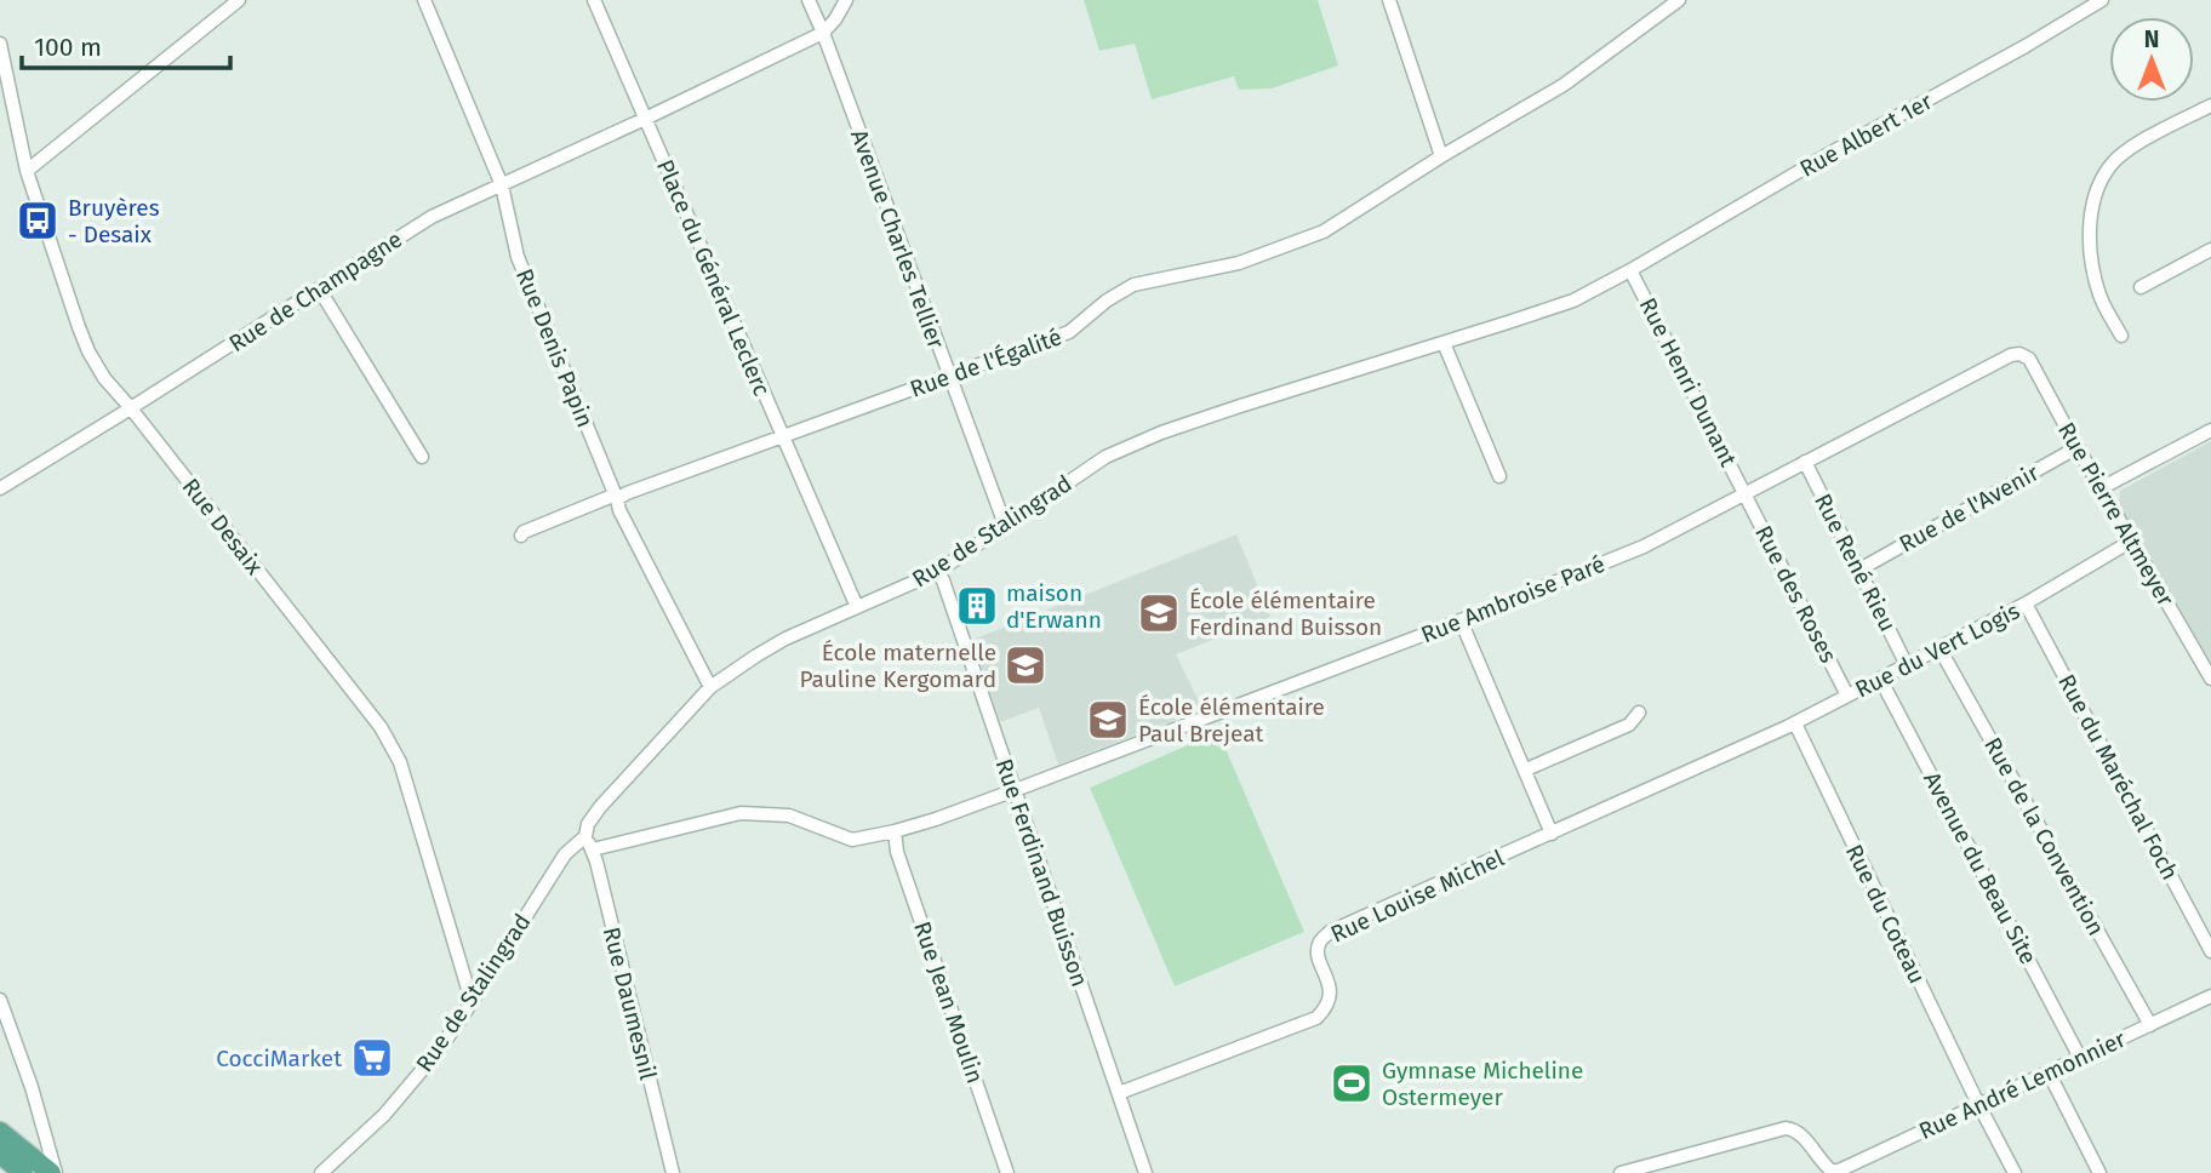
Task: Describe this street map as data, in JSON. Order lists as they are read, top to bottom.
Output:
{
  "streets": {
    "street": [
      "Rue Albert 1er",
      "Avenue Charles Tellier",
      "Place du Général Leclerc",
      "Rue de Champagne",
      "Rue Denis Papin",
      "Rue de l'Égalité",
      "Rue Henri Dunant",
      "Rue de l'Avenir",
      "Rue Pierre Altmeyer",
      "Rue Desaix",
      "Rue de Stalingrad",
      "Rue René Rieu",
      "Rue des Roses",
      "Rue Ambroise Paré",
      "Rue du Vert Logis",
      "Rue du Maréchal Foch",
      "Rue de la Convention",
      "Avenue du Beau Site",
      "Rue Ferdinand Buisson",
      "Rue Louise Michel",
      "Rue du Coteau",
      "Rue Jean Moulin",
      "Rue Daumesnil",
      "Rue André Lemonnier"
    ]
  },
  "crossings": [
    ["Rue Albert 1er", "Rue Henri Dunant"],
    ["Rue Albert 1er", "Rue de Stalingrad"],
    ["Avenue Charles Tellier", "Rue de Champagne"],
    ["Avenue Charles Tellier", "Rue de l'Égalité"],
    ["Avenue Charles Tellier", "Rue de Stalingrad"],
    ["Place du Général Leclerc", "Rue de Champagne"],
    ["Place du Général Leclerc", "Rue de l'Égalité"],
    ["Place du Général Leclerc", "Rue de Stalingrad"],
    ["Rue de Champagne", "Rue Denis Papin"],
    ["Rue de Champagne", "Rue Desaix"],
    ["Rue Denis Papin", "Rue de l'Égalité"],
    ["Rue Denis Papin", "Rue de Stalingrad"],
    ["Rue Henri Dunant", "Rue de Stalingrad"],
    ["Rue Henri Dunant", "Rue des Roses"],
    ["Rue Henri Dunant", "Rue Ambroise Paré"],
    ["Rue de l'Avenir", "Rue Pierre Altmeyer"],
    ["Rue de l'Avenir", "Rue René Rieu"],
    ["Rue Pierre Altmeyer", "Rue Ambroise Paré"],
    ["Rue Pierre Altmeyer", "Rue du Vert Logis"],
    ["Rue Desaix", "Rue de Stalingrad"],
    ["Rue de Stalingrad", "Rue Ferdinand Buisson"],
    ["Rue de Stalingrad", "Rue Daumesnil"],
    ["Rue René Rieu", "Rue Ambroise Paré"],
    ["Rue René Rieu", "Rue du Vert Logis"],
    ["Rue des Roses", "Rue Ambroise Paré"],
    ["Rue des Roses", "Rue du Vert Logis"],
    ["Rue Ambroise Paré", "Rue Ferdinand Buisson"],
    ["Rue Ambroise Paré", "Rue Jean Moulin"],
    ["Rue Ambroise Paré", "Rue Daumesnil"],
    ["Rue du Vert Logis", "Rue du Maréchal Foch"],
    ["Rue du Vert Logis", "Rue de la Convention"],
    ["Rue du Vert Logis", "Avenue du Beau Site"],
    ["Rue du Vert Logis", "Rue Louise Michel"],
    ["Rue du Vert Logis", "Rue du Coteau"],
    ["Rue de la Convention", "Rue André Lemonnier"],
    ["Avenue du Beau Site", "Rue André Lemonnier"],
    ["Rue Ferdinand Buisson", "Rue Louise Michel"],
    ["Rue du Coteau", "Rue André Lemonnier"]
  ],
  "places": {
    "bus stop": ["Bruyères - Desaix"],
    "building": ["maison d'Erwann"],
    "school or university": ["École élémentaire Ferdinand Buisson", "École maternelle Pauline Kergomard", "École élémentaire Paul Brejeat"],
    "supermarket": ["CocciMarket"],
    "sports": ["Gymnase Micheline Ostermeyer"]
  },
  "scale_bar": "100 m",
  "north": "top"
}
